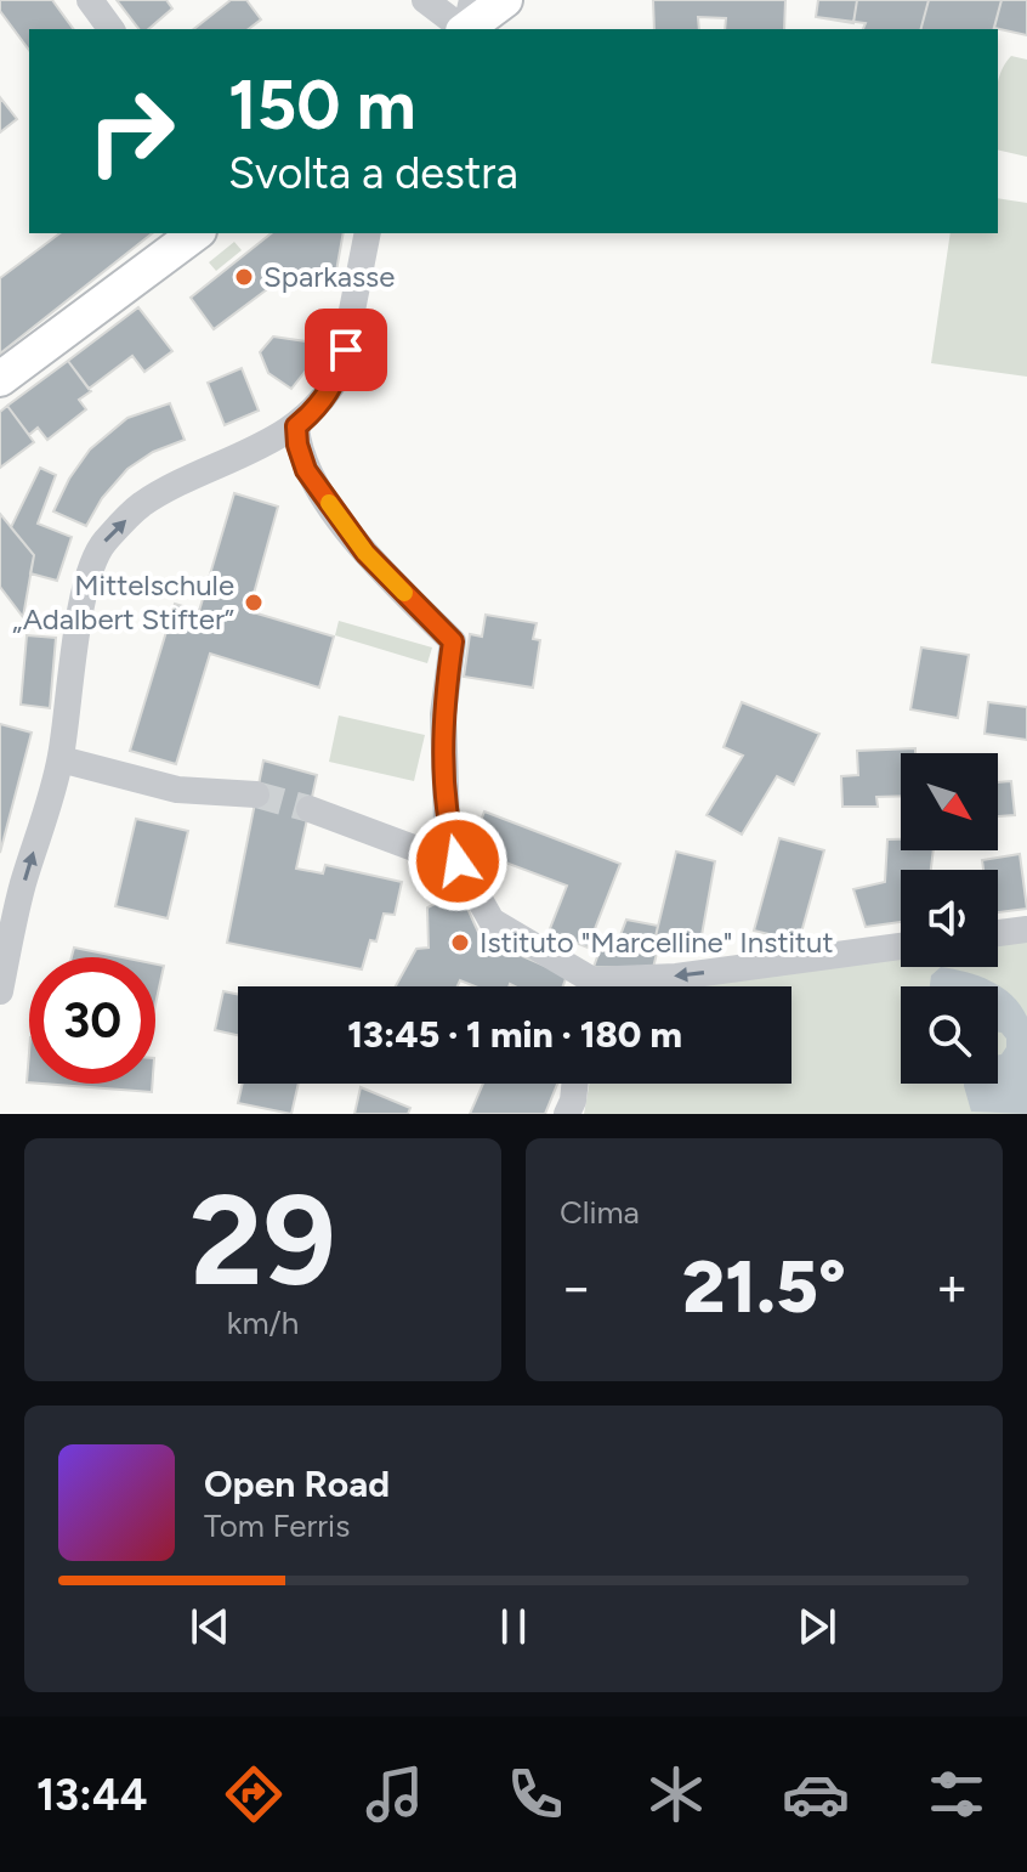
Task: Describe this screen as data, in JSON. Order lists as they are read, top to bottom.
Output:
{
  "places": ["Sparkasse", "Mittelschule „Adalbert Stifter”", "Istituto \"Marcelline\" Institut"],
  "north": "bottom right",
  "page": {
    "turn": ["150 m", "Svolta a destra"],
    "limit": "30",
    "trip": "13:45 · 1 min · 180 m",
    "tile": [
      ["29", "km/h"],
      "Clima"
    ],
    "heat": ["−", "21.5°", "+"],
    "song": ["Open Road", "Tom Ferris"],
    "tabs": "13:44"
  }
}
